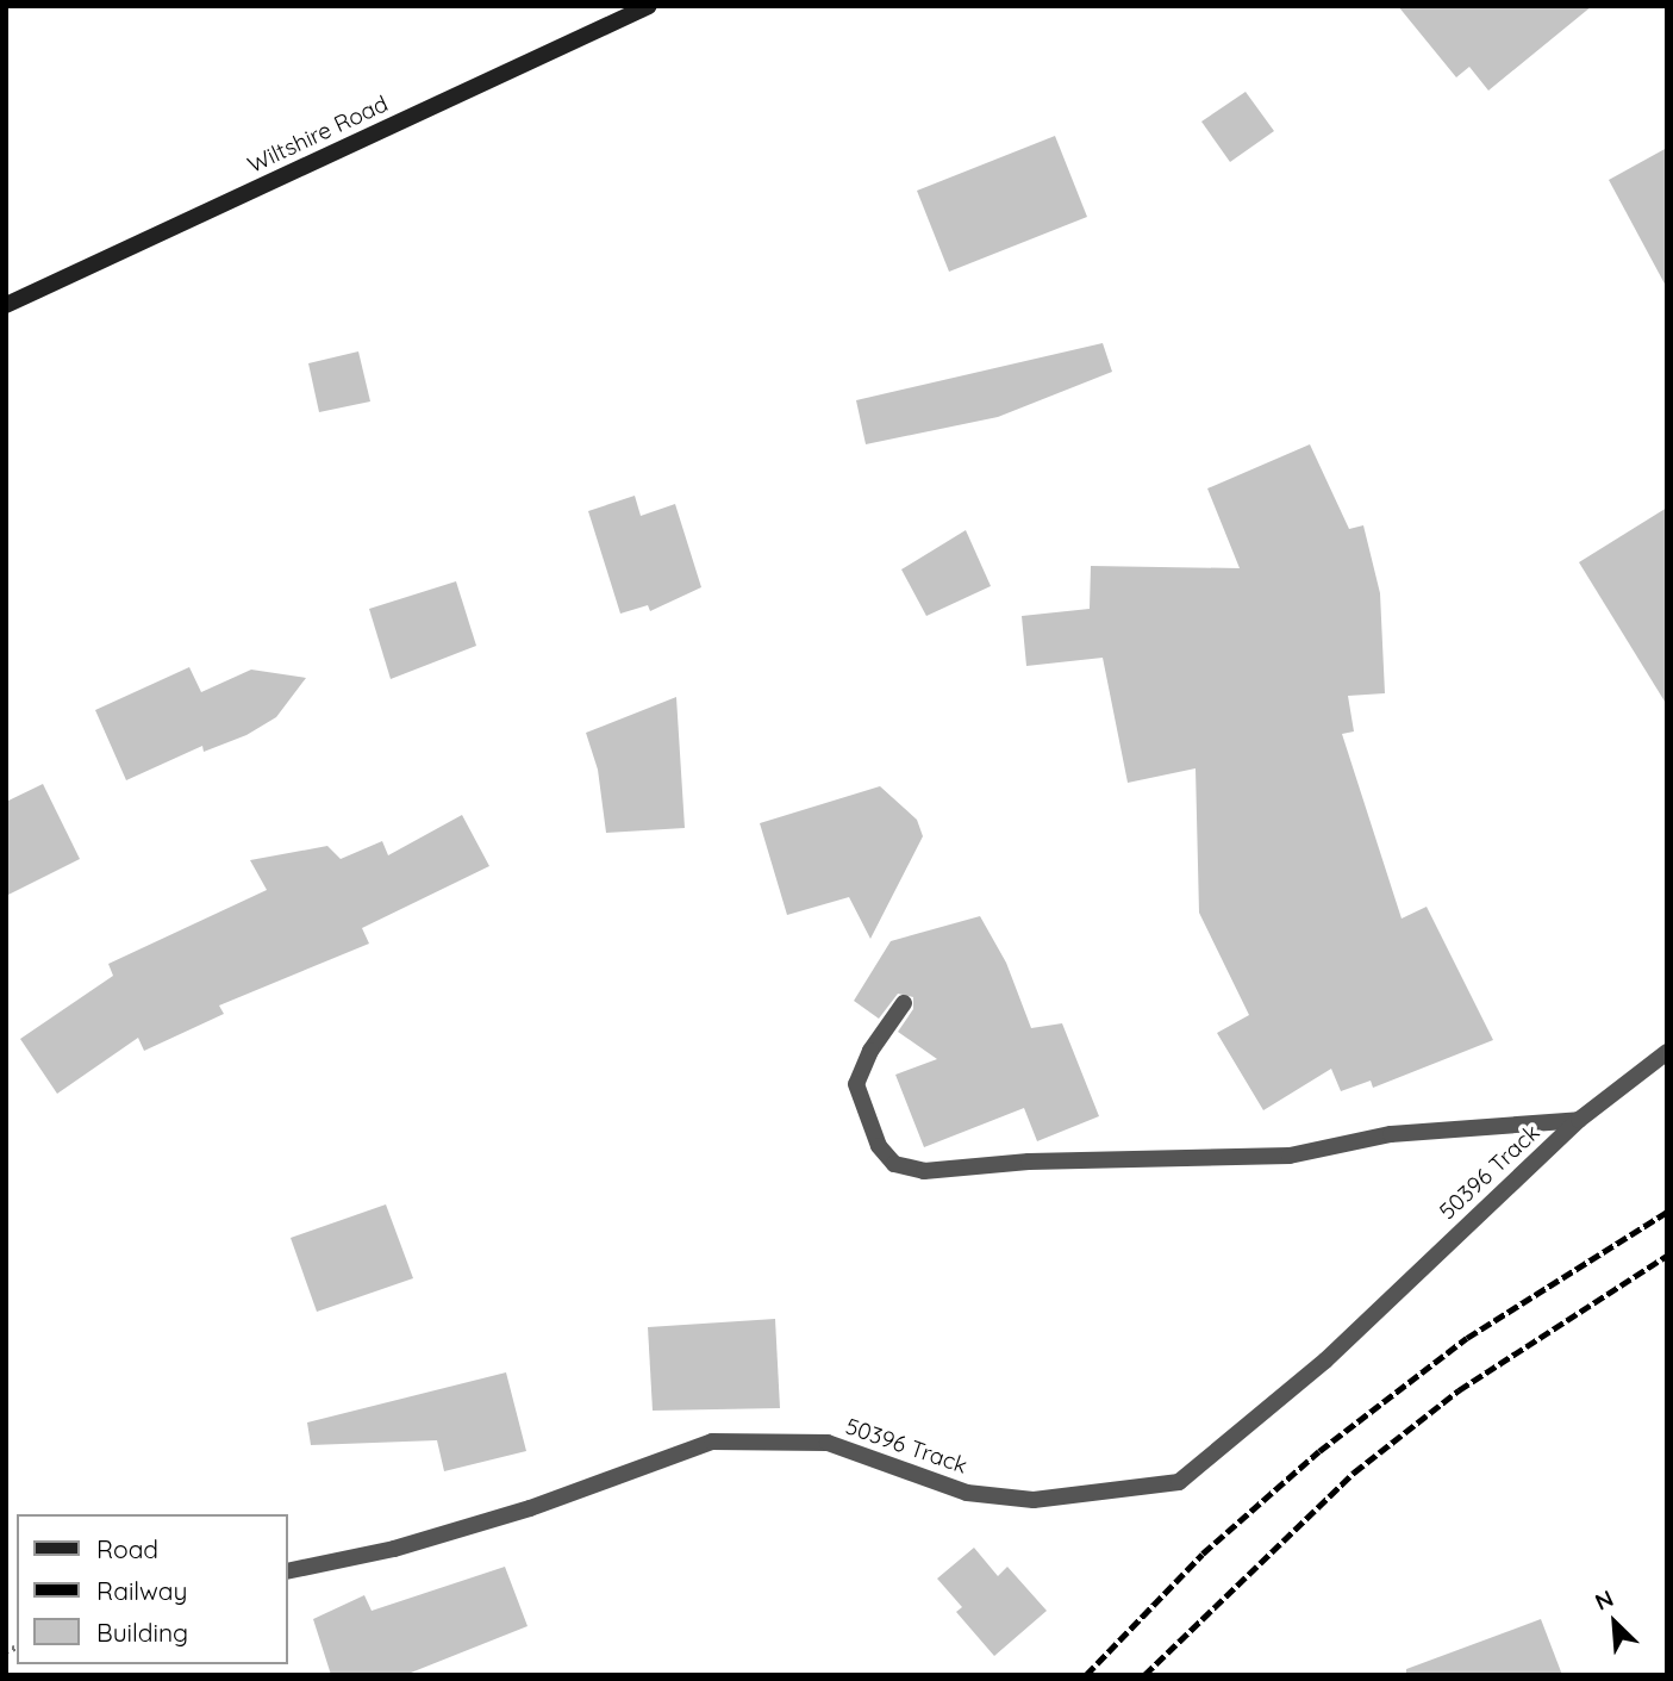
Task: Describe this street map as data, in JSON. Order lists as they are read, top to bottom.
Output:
{
  "streets": {
    "street": ["Wiltshire Road", "50396 Track"]
  },
  "legend": ["Road", "Railway", "Building"],
  "north": "top left"
}
